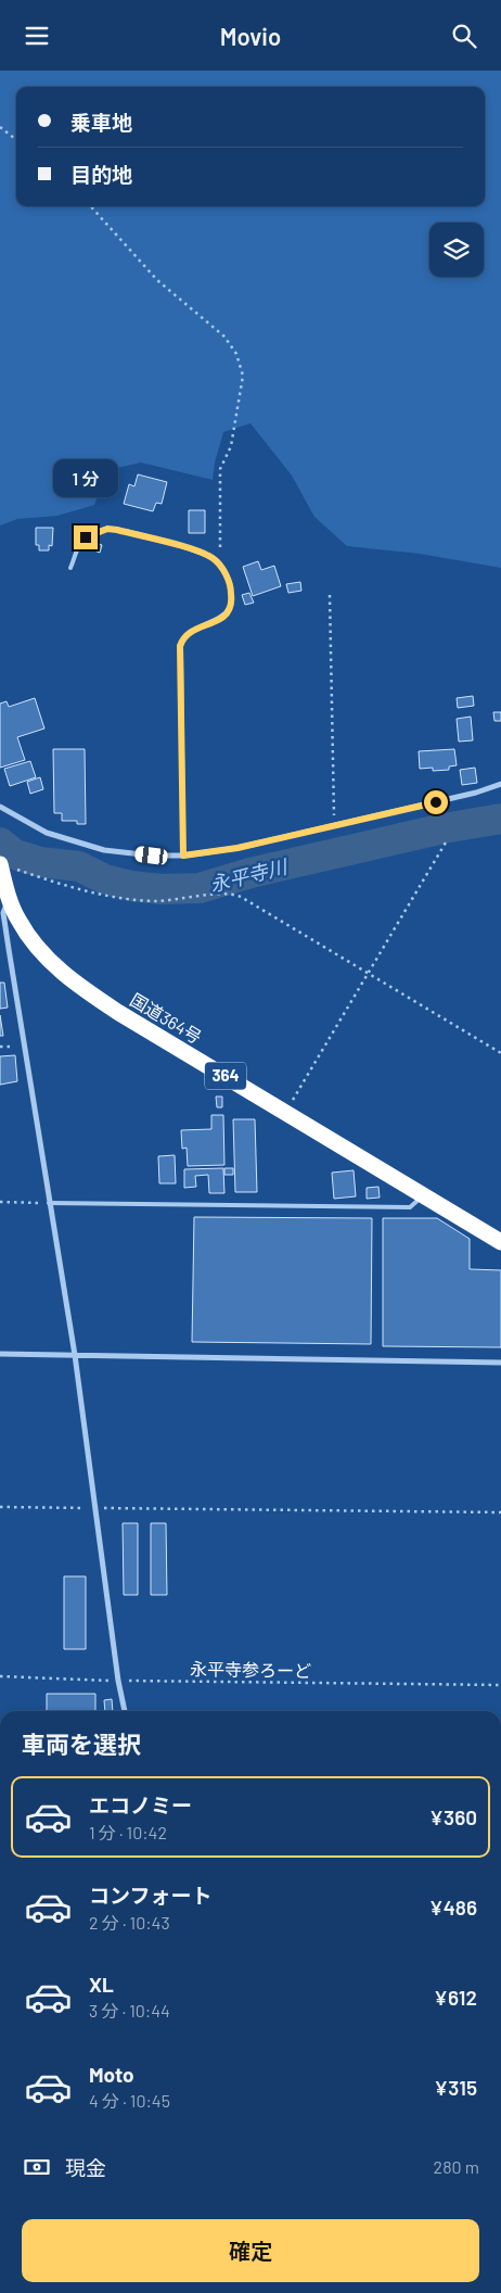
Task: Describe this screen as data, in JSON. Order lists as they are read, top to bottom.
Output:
{
  "streets": {
    "highway": ["国道364号", "364"],
    "path": ["永平寺参ろーど"]
  },
  "water": ["永平寺川"],
  "page": {
    "header": "Movio",
    "banner": ["乗車地", "目的地"],
    "bubble": "1 分",
    "heading": "車両を選択",
    "list": [
      {
        "name": "エコノミー",
        "note": "1 分 · 10:42",
        "value": "¥360"
      },
      {
        "name": "コンフォート",
        "note": "2 分 · 10:43",
        "value": "¥486"
      },
      {
        "name": "XL",
        "note": "3 分 · 10:44",
        "value": "¥612"
      },
      {
        "name": "Moto",
        "note": "4 分 · 10:45",
        "value": "¥315"
      }
    ],
    "pay": ["現金", "280 m"],
    "buttons": "確定"
  }
}
